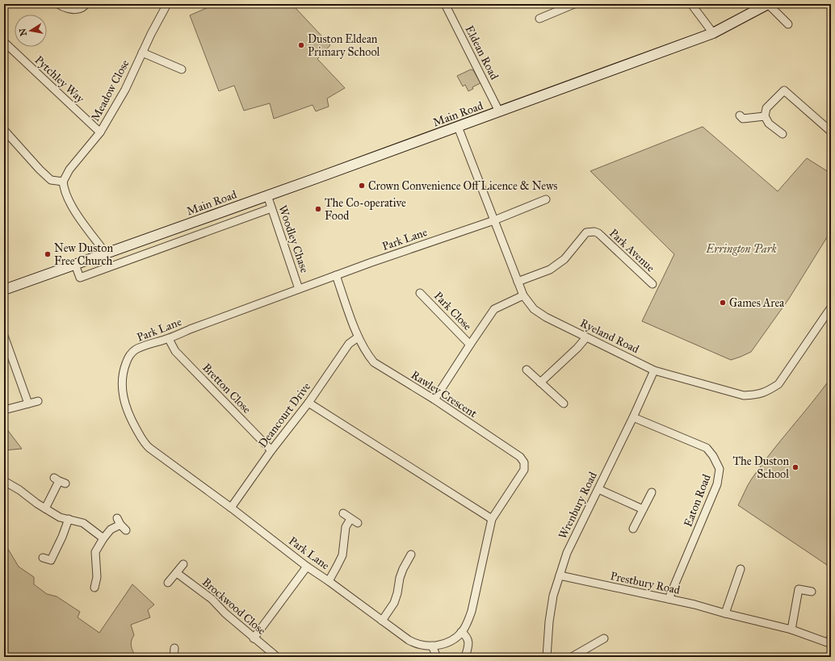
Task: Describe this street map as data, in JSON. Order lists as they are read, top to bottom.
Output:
{
  "streets": {
    "street": [
      "Eldean Road",
      "Pytchley Way",
      "Meadow Close",
      "Main Road",
      "Woodley Chase",
      "Park Lane",
      "Park Avenue",
      "Park Close",
      "Ryeland Road",
      "Bretton Close",
      "Rawley Crescent",
      "Deancourt Drive",
      "Eaton Road",
      "Wrenbury Road",
      "Prestbury Road",
      "Brockwood Close"
    ]
  },
  "crossings": [
    ["Eldean Road", "Main Road"],
    ["Pytchley Way", "Meadow Close"],
    ["Main Road", "Woodley Chase"],
    ["Main Road", "Ryeland Road"],
    ["Woodley Chase", "Park Lane"],
    ["Park Lane", "Ryeland Road"],
    ["Park Lane", "Bretton Close"],
    ["Park Lane", "Rawley Crescent"],
    ["Park Lane", "Deancourt Drive"],
    ["Park Avenue", "Ryeland Road"],
    ["Ryeland Road", "Wrenbury Road"],
    ["Bretton Close", "Deancourt Drive"],
    ["Rawley Crescent", "Deancourt Drive"],
    ["Eaton Road", "Wrenbury Road"],
    ["Eaton Road", "Prestbury Road"],
    ["Wrenbury Road", "Prestbury Road"]
  ],
  "parks": ["Errington Park"],
  "places": [
    "Duston Eldean Primary School",
    "Crown Convenience Off Licence & News",
    "The Co-operative Food",
    "New Duston Free Church",
    "Games Area",
    "The Duston School"
  ],
  "north": "left"
}
